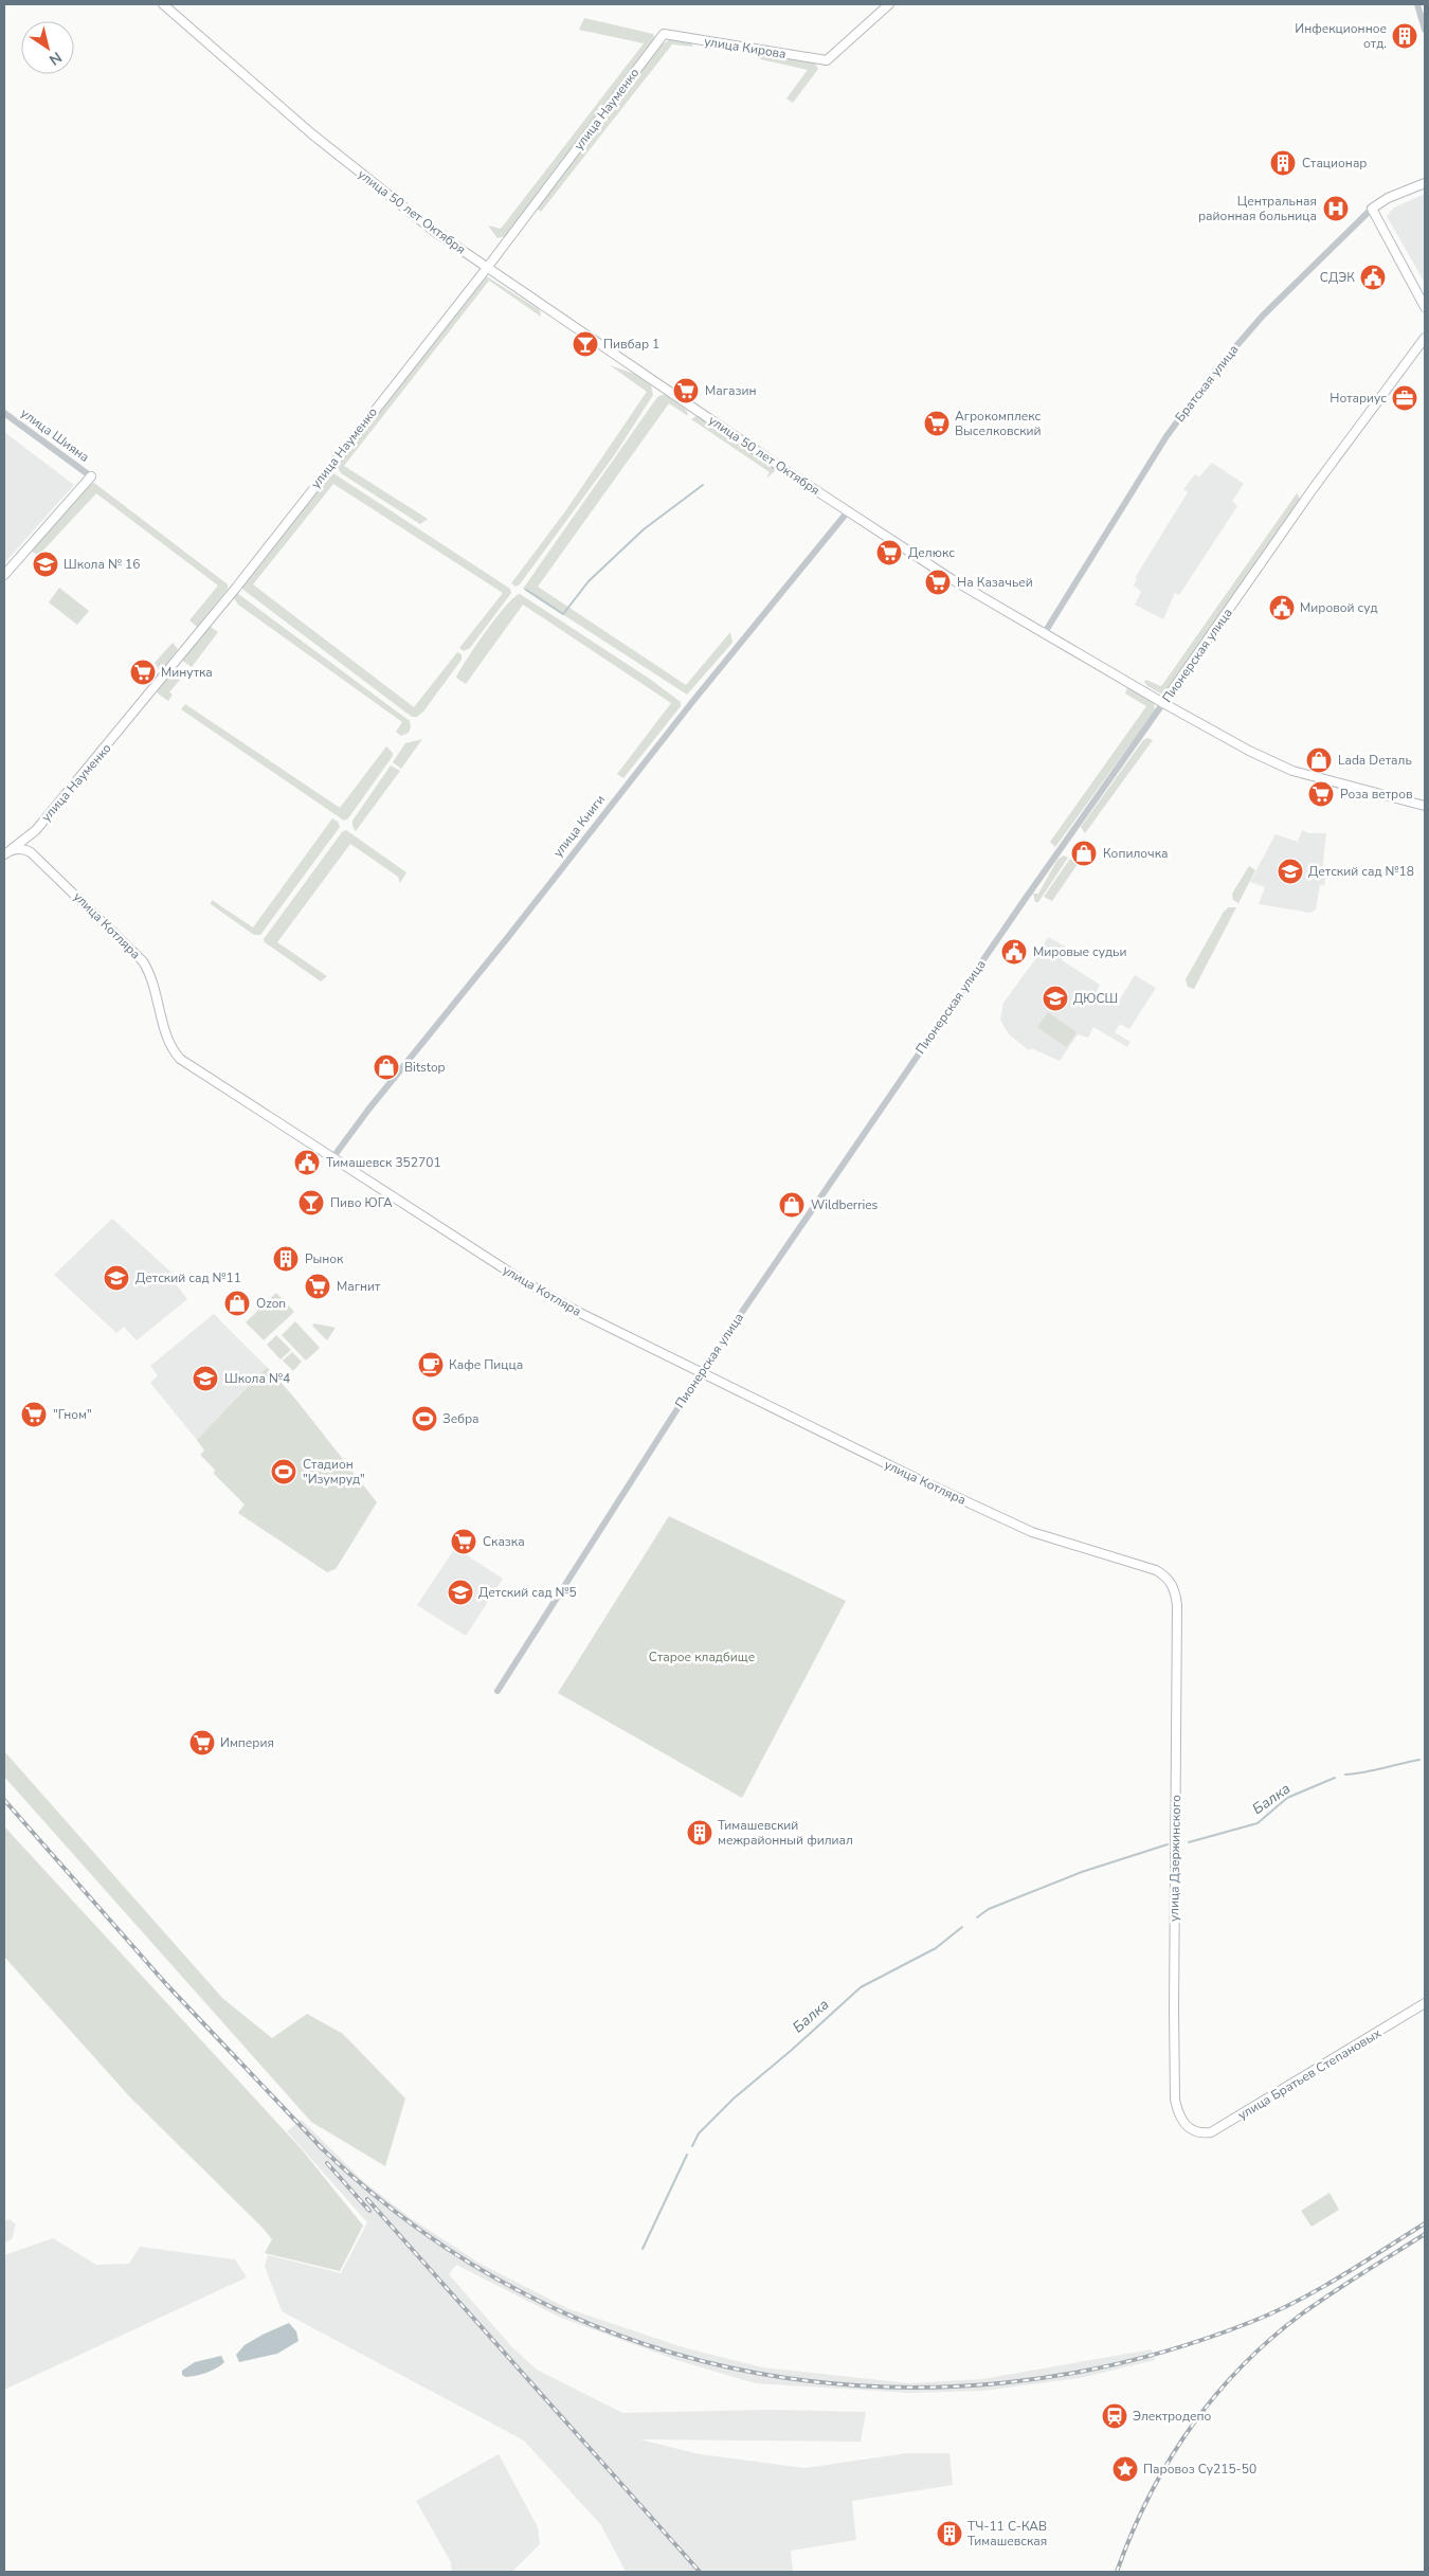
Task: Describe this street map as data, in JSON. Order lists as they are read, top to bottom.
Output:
{
  "streets": {
    "main road": [
      "улица Кирова",
      "улица Науменко",
      "улица 50 лет Октября",
      "Братская улица",
      "Пионерская улица",
      "улица Котляра",
      "улица Дзержинского",
      "улица Братьев Степановых"
    ],
    "street": ["улица Шияна", "улица Книги"]
  },
  "crossings": [
    ["улица Кирова", "улица Науменко"],
    ["улица Науменко", "улица 50 лет Октября"],
    ["улица Науменко", "улица Котляра"],
    ["улица 50 лет Октября", "Братская улица"],
    ["улица 50 лет Октября", "Пионерская улица"],
    ["улица 50 лет Октября", "улица Книги"],
    ["Пионерская улица", "улица Котляра"],
    ["улица Книги", "улица Котляра"],
    ["улица Котляра", "улица Дзержинского"],
    ["улица Дзержинского", "улица Братьев Степановых"]
  ],
  "water": ["Балка"],
  "parks": ["Старое кладбище"],
  "places": {
    "building": [
      "Инфекционное отд.",
      "Стационар",
      "Рынок",
      "Тимашевский межрайонный филиал",
      "ТЧ-11 С-КАВ Тимашевская"
    ],
    "hospital": ["Центральная районная больница"],
    "public building": [
      "СДЭК",
      "Мировой суд",
      "Мировые судьи",
      "Тимашевск 352701"
    ],
    "bar": ["Пивбар 1", "Пиво ЮГА"],
    "supermarket": [
      "Магазин",
      "Агрокомплекс Выселковский",
      "Делюкс",
      "На Казачьей",
      "Минутка",
      "Роза ветров",
      "Магнит",
      "\"Гном\"",
      "Сказка",
      "Империя"
    ],
    "office": ["Нотариус"],
    "school or university": [
      "Школа № 16",
      "Детский сад №18",
      "ДЮСШ",
      "Детский сад №11",
      "Школа №4",
      "Детский сад №5"
    ],
    "shop": [
      "Lada Dеталь",
      "Копилочка",
      "Bitstop",
      "Wildberries",
      "Ozon"
    ],
    "cafe": ["Кафе Пицца"],
    "sports": ["Зебра", "Стадион \"Изумруд\""],
    "station": ["Электродепо"],
    "place": ["Паровоз Су215-50"]
  },
  "north": "bottom right"
}
